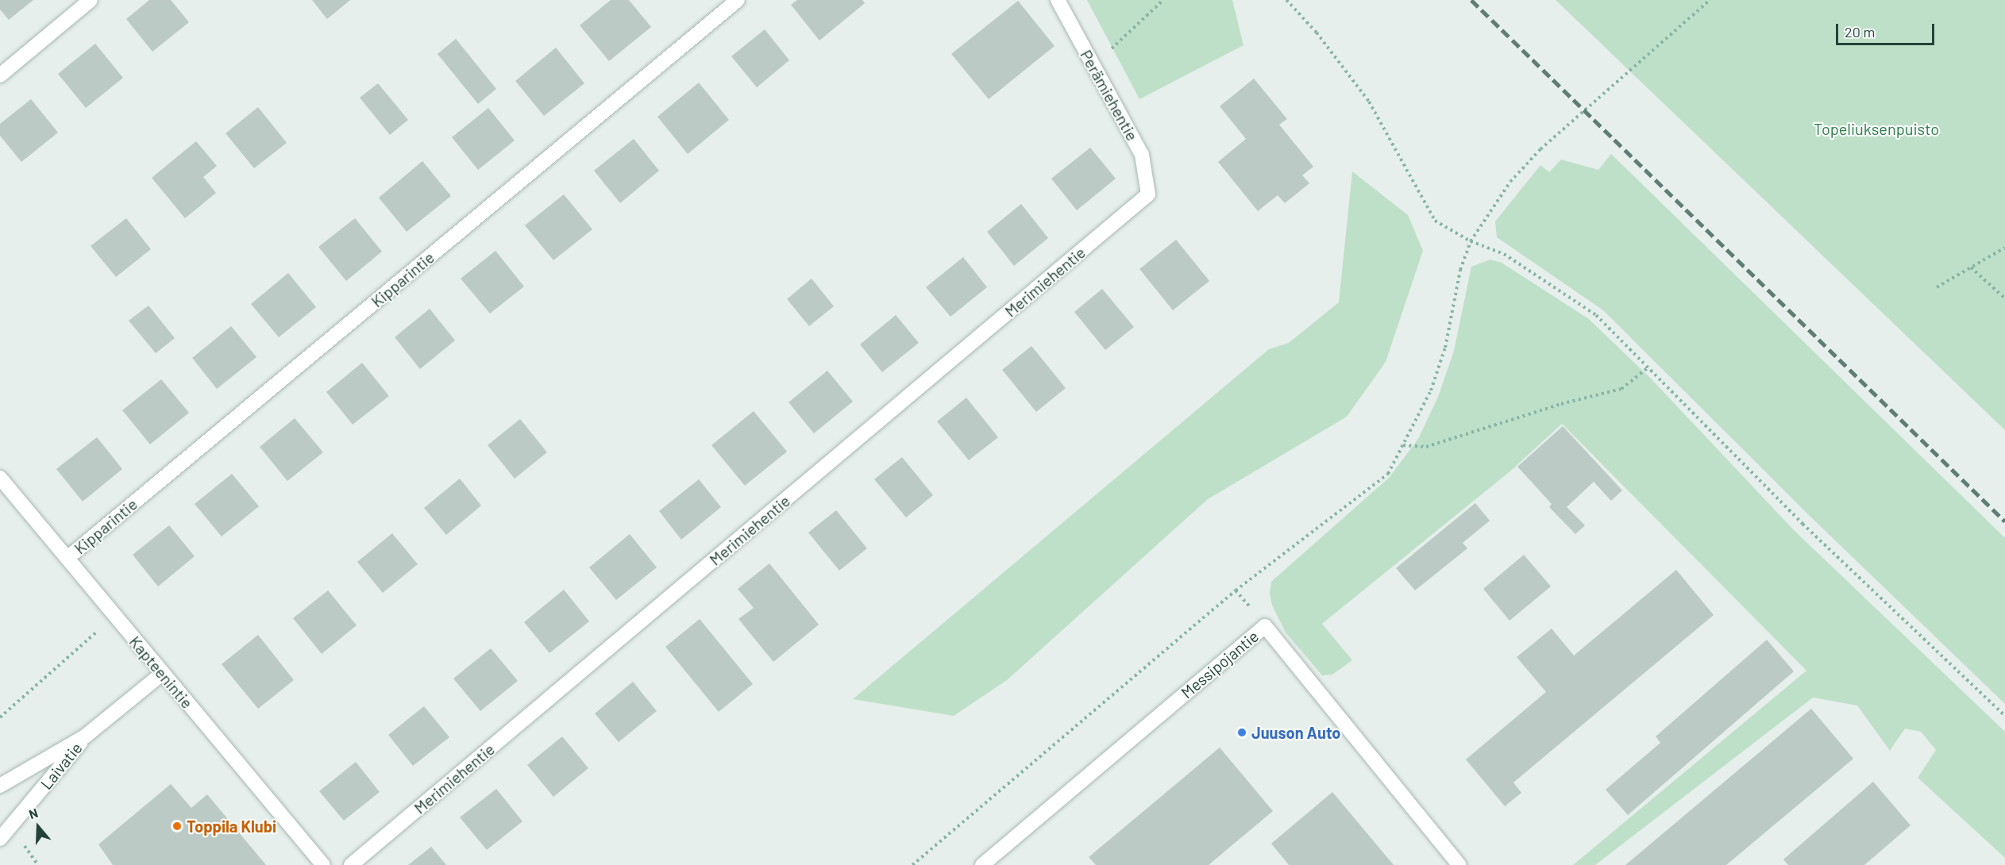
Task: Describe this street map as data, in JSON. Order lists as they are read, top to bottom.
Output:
{
  "streets": {
    "street": [
      "Perämiehentie",
      "Kipparintie",
      "Merimiehentie",
      "Messipojantie",
      "Kapteenintie",
      "Laivatie"
    ]
  },
  "crossings": [
    ["Perämiehentie", "Merimiehentie"],
    ["Kipparintie", "Kapteenintie"],
    ["Kapteenintie", "Laivatie"]
  ],
  "parks": ["Topeliuksenpuisto"],
  "places": ["Juuson Auto", "Toppila Klubi"],
  "scale_bar": "20 m",
  "north": "top"
}
